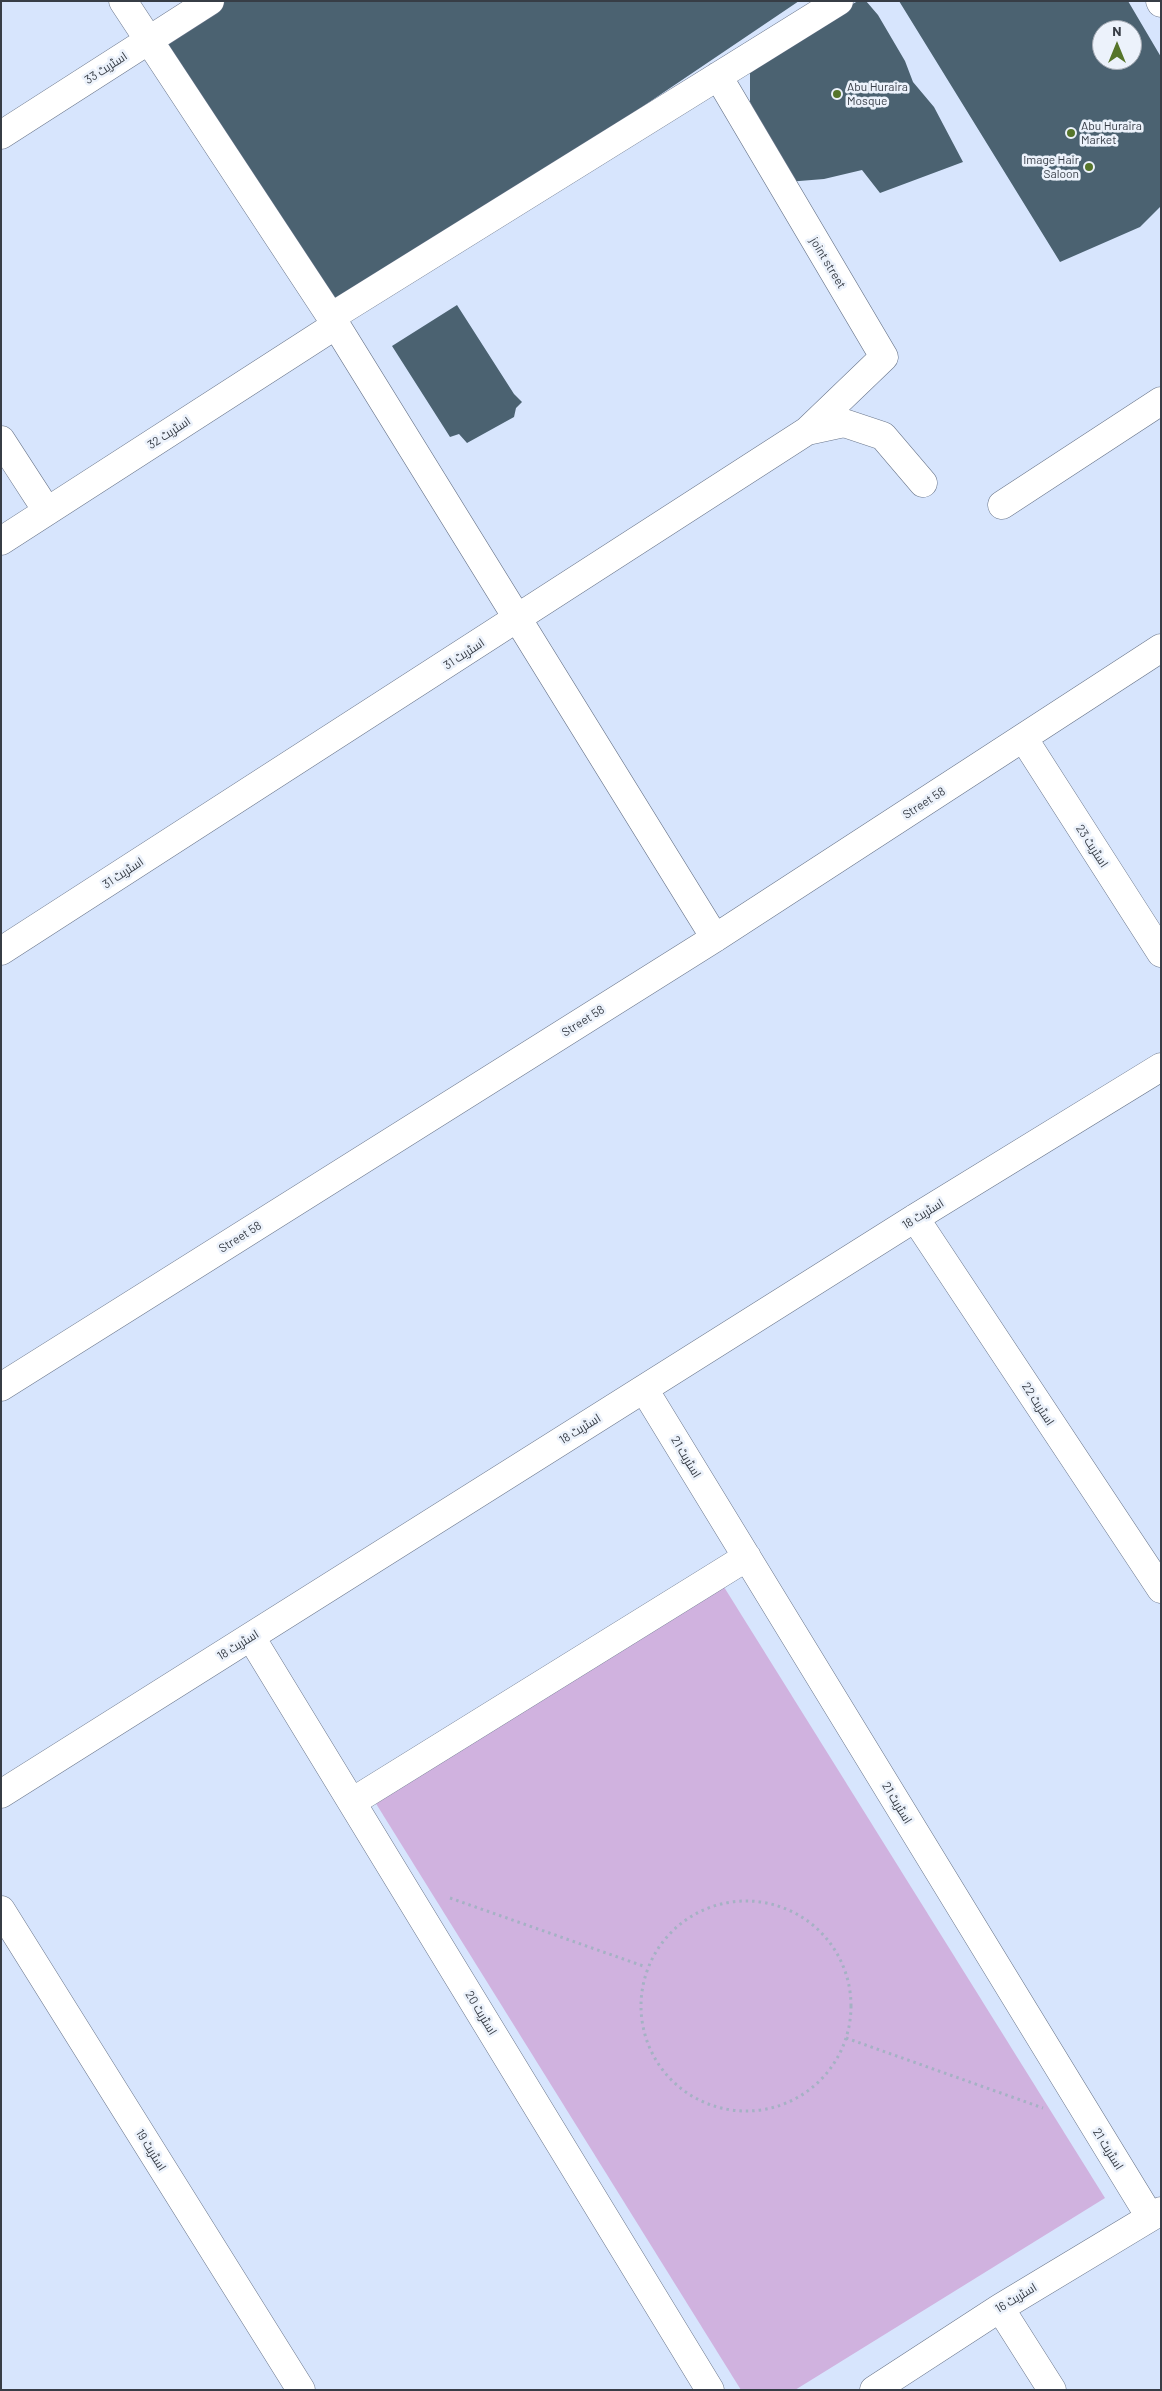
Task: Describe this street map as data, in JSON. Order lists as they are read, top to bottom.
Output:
{
  "streets": {
    "street": [
      "اسٹریٹ 33",
      "joint street",
      "اسٹریٹ 32",
      "اسٹریٹ 31",
      "Street 58",
      "اسٹریٹ 23",
      "اسٹریٹ 18",
      "اسٹریٹ 22",
      "اسٹریٹ 21",
      "اسٹریٹ 20",
      "اسٹریٹ 19",
      "اسٹریٹ 16"
    ]
  },
  "crossings": [
    ["joint street", "اسٹریٹ 32"],
    ["joint street", "اسٹریٹ 31"],
    ["Street 58", "اسٹریٹ 23"],
    ["اسٹریٹ 18", "اسٹریٹ 22"],
    ["اسٹریٹ 18", "اسٹریٹ 21"],
    ["اسٹریٹ 18", "اسٹریٹ 20"],
    ["اسٹریٹ 21", "اسٹریٹ 16"]
  ],
  "places": ["Abu Huraira Mosque", "Abu Huraira Market", "Image Hair Saloon"],
  "north": "top"
}
